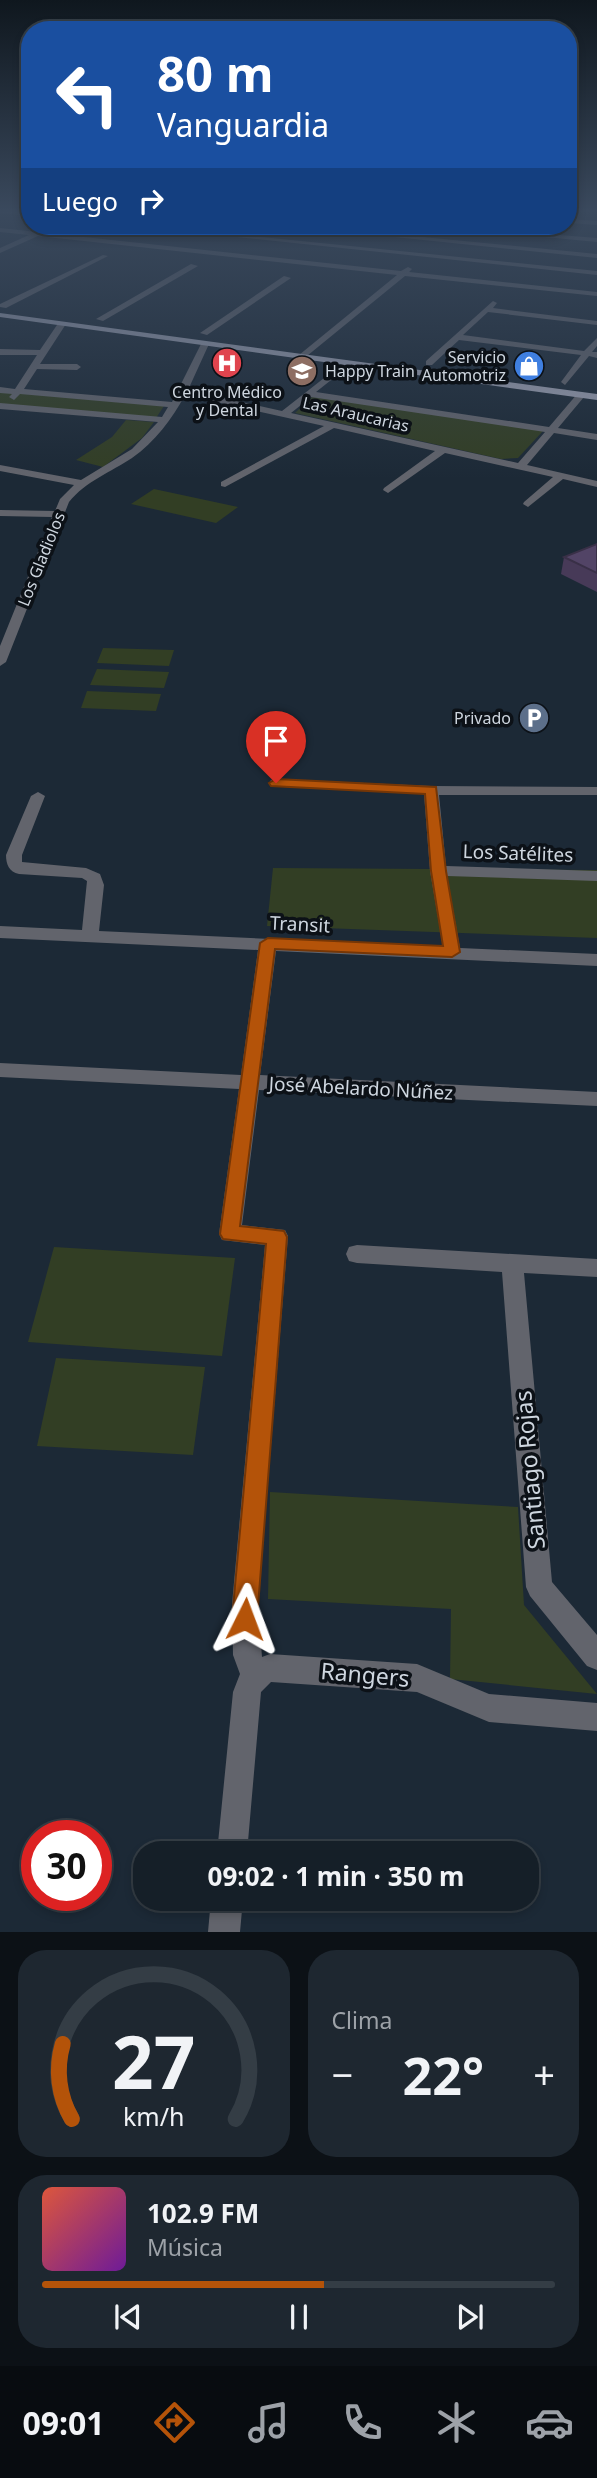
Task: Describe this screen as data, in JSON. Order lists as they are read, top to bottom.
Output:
{
  "streets": {
    "street": [
      "Las Araucarias",
      "Los Gladiolos",
      "Los Satélites",
      "Transit",
      "José Abelardo Núñez",
      "Santiago Rojas",
      "Rangers"
    ]
  },
  "crossings": [
    ["Las Araucarias", "Los Gladiolos"]
  ],
  "places": {
    "hospital": ["Centro Médico y Dental"],
    "shop": ["Servicio Automotriz"],
    "school or university": ["Happy Train"],
    "parking": ["Privado"]
  },
  "page": {
    "turn": ["80 m", "Vanguardia"],
    "then": "Luego",
    "limit": "30",
    "trip": "09:02 · 1 min · 350 m",
    "tile": "Clima",
    "heat": ["−", "22°", "+"],
    "song": ["102.9 FM", "Música"],
    "tabs": "09:01",
    "gauge": ["27", "km/h"]
  }
}
